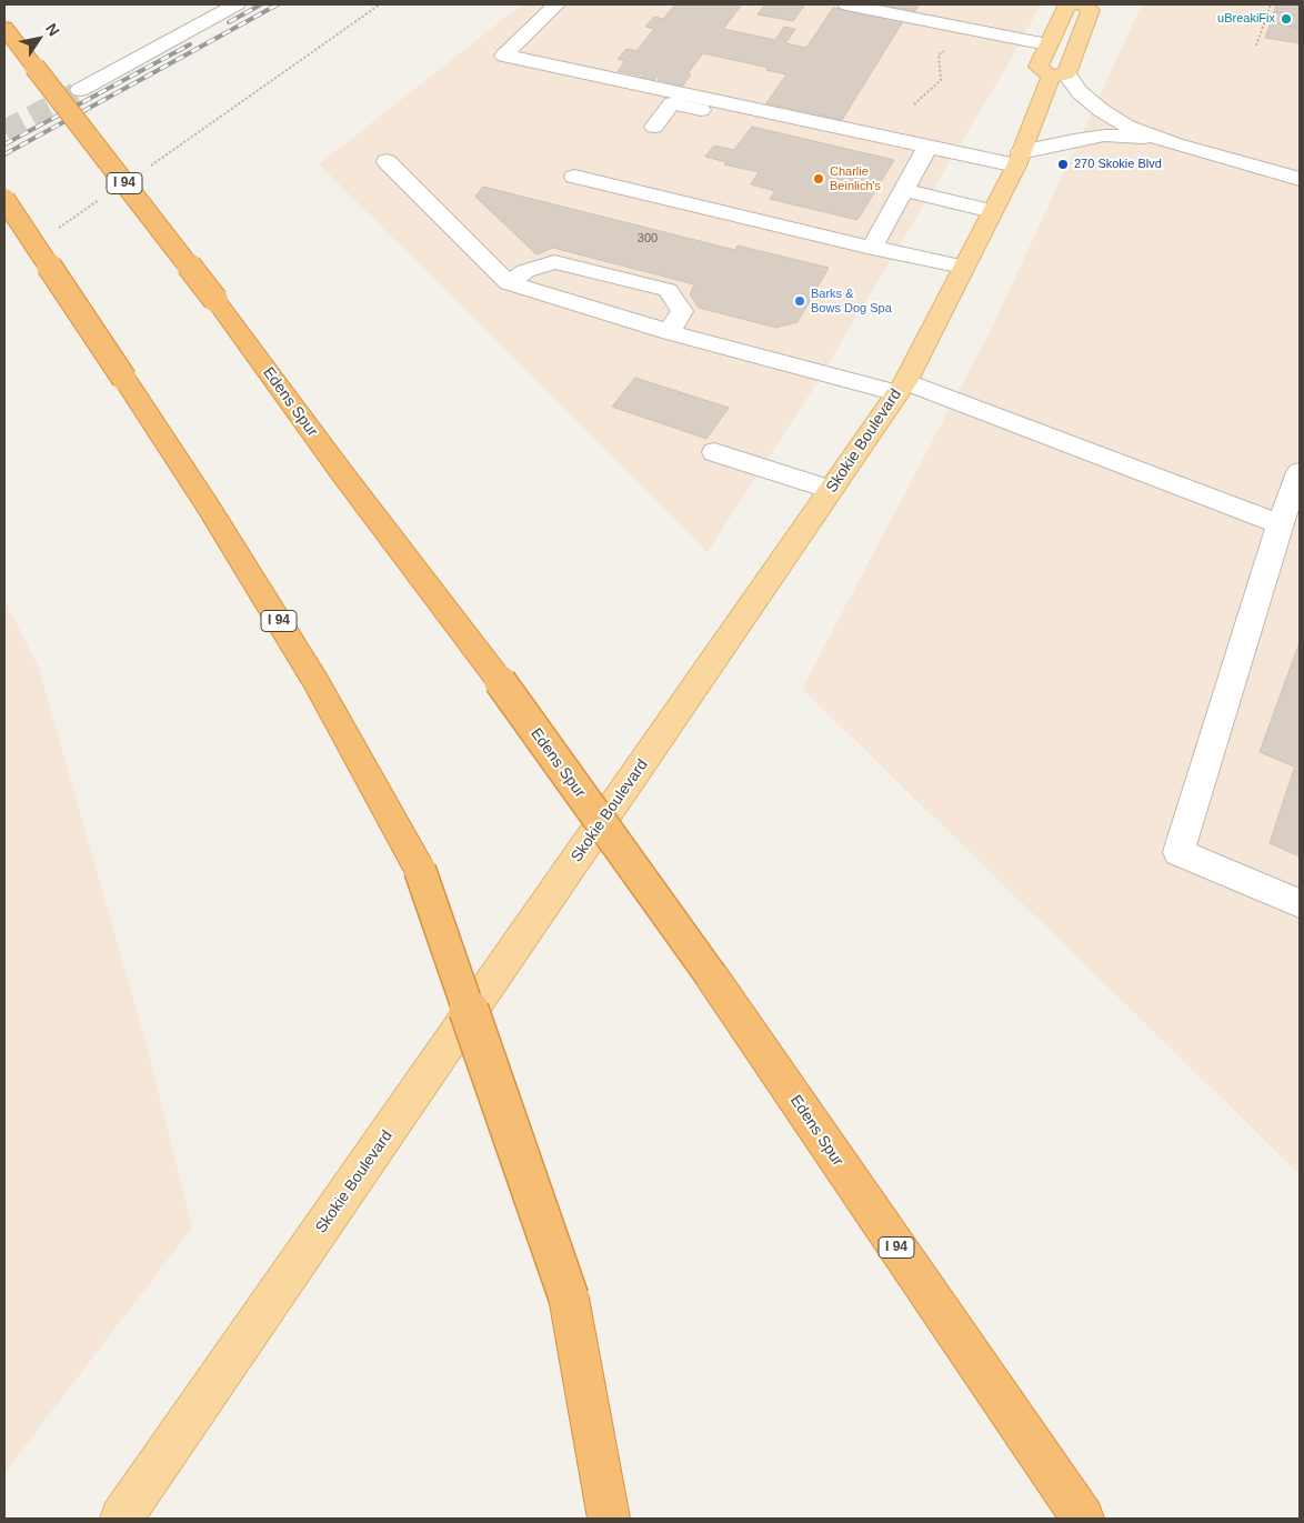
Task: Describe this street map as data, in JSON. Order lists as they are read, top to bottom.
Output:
{
  "streets": {
    "highway": ["I 94", "Edens Spur"],
    "main road": ["Skokie Boulevard"]
  },
  "places": [
    "uBreakiFix",
    "270 Skokie Blvd",
    "Charlie Beinlich's",
    "Barks & Bows Dog Spa"
  ],
  "house_numbers": ["300"],
  "north": "top right"
}
